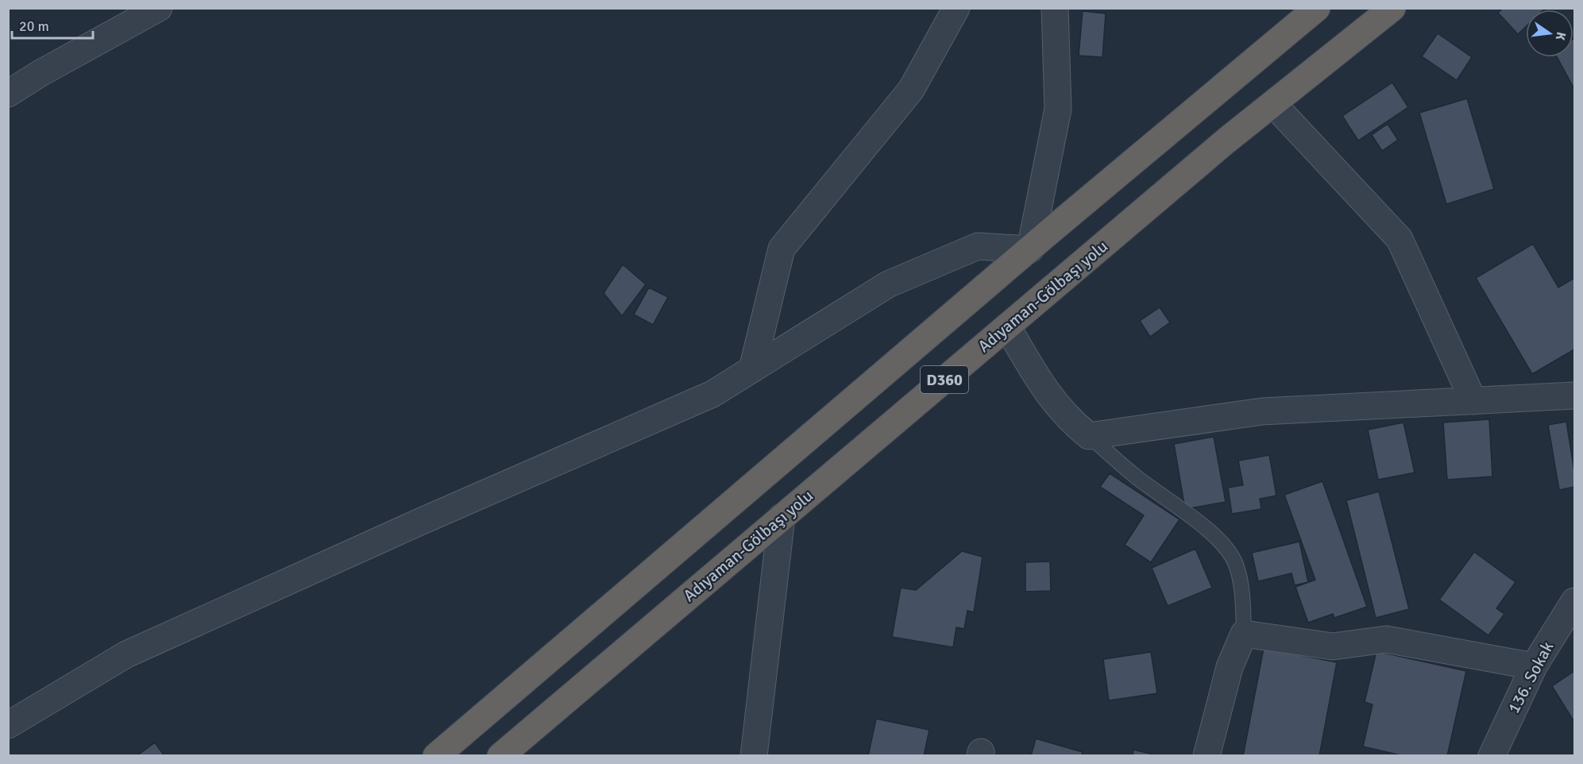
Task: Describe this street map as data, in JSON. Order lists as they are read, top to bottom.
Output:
{
  "streets": {
    "highway": ["Adıyaman-Gölbaşı yolu", "D360"],
    "street": ["136. Sokak"]
  },
  "scale_bar": "20 m",
  "north": "right"
}
